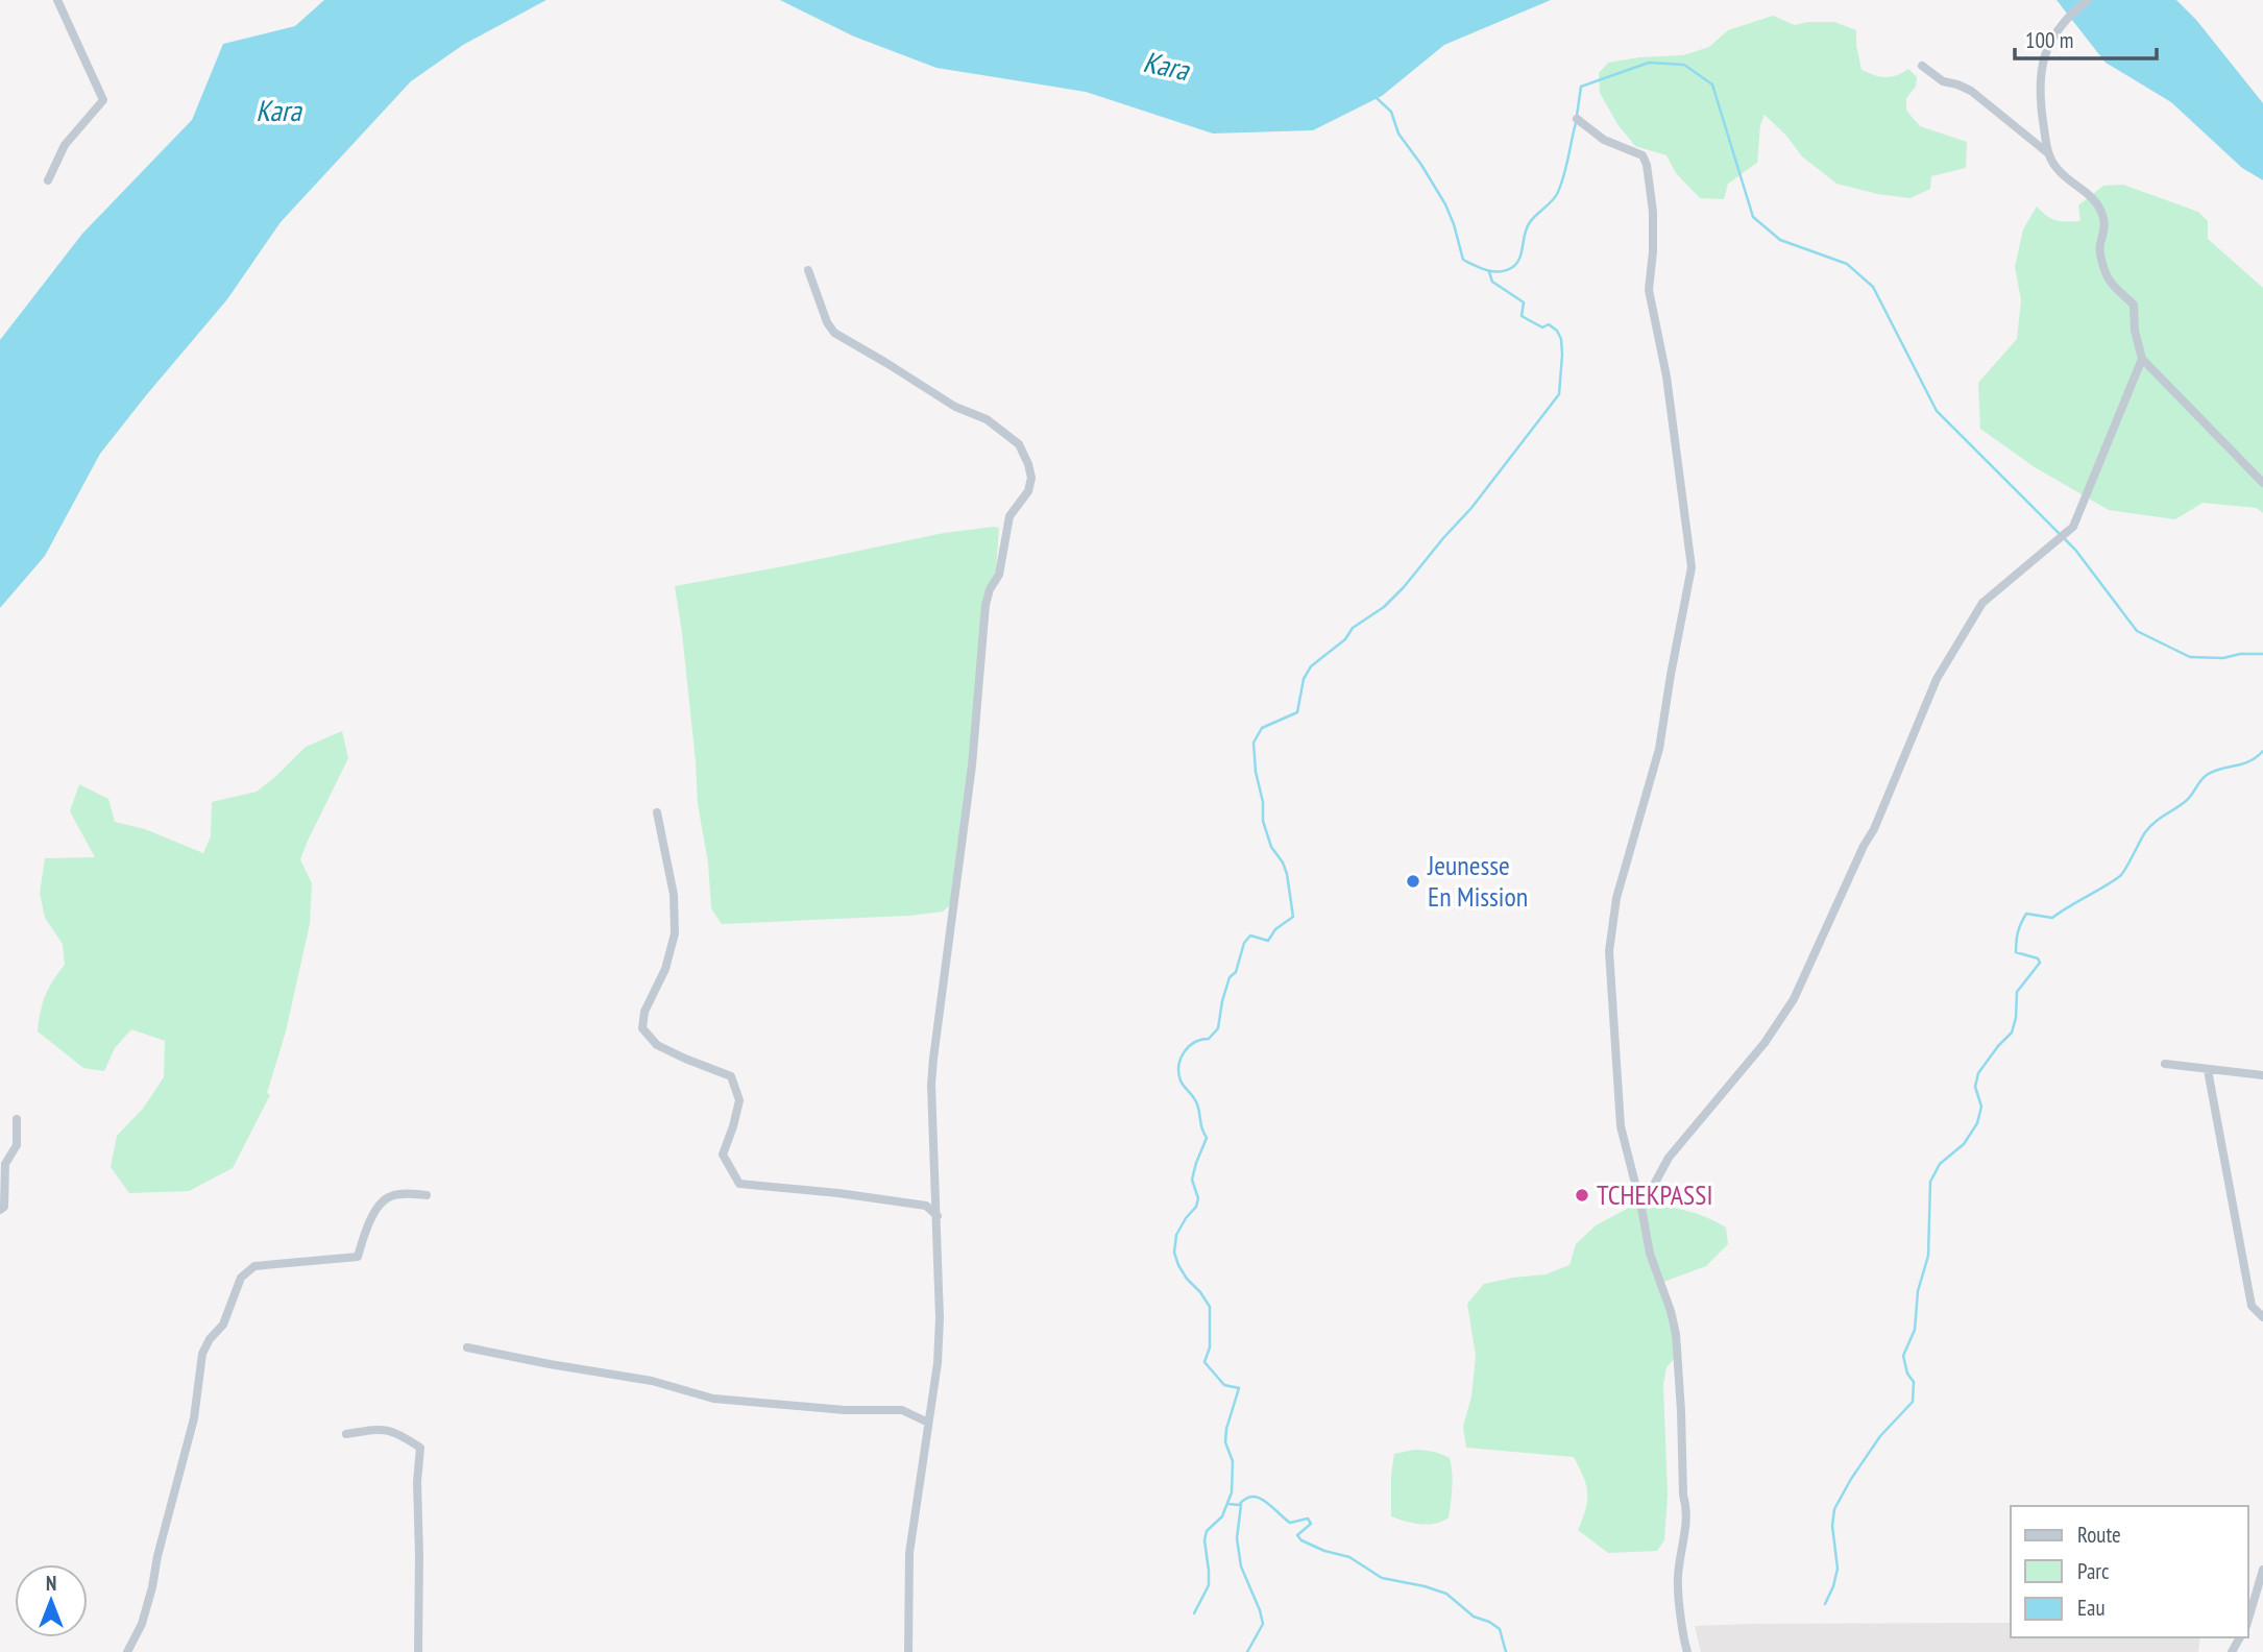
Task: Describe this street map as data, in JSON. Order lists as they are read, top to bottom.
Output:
{
  "water": ["Kara"],
  "places": ["Jeunesse En Mission", "TCHEKPASSI"],
  "legend": ["Route", "Parc", "Eau"],
  "scale_bar": "100 m",
  "north": "top"
}
